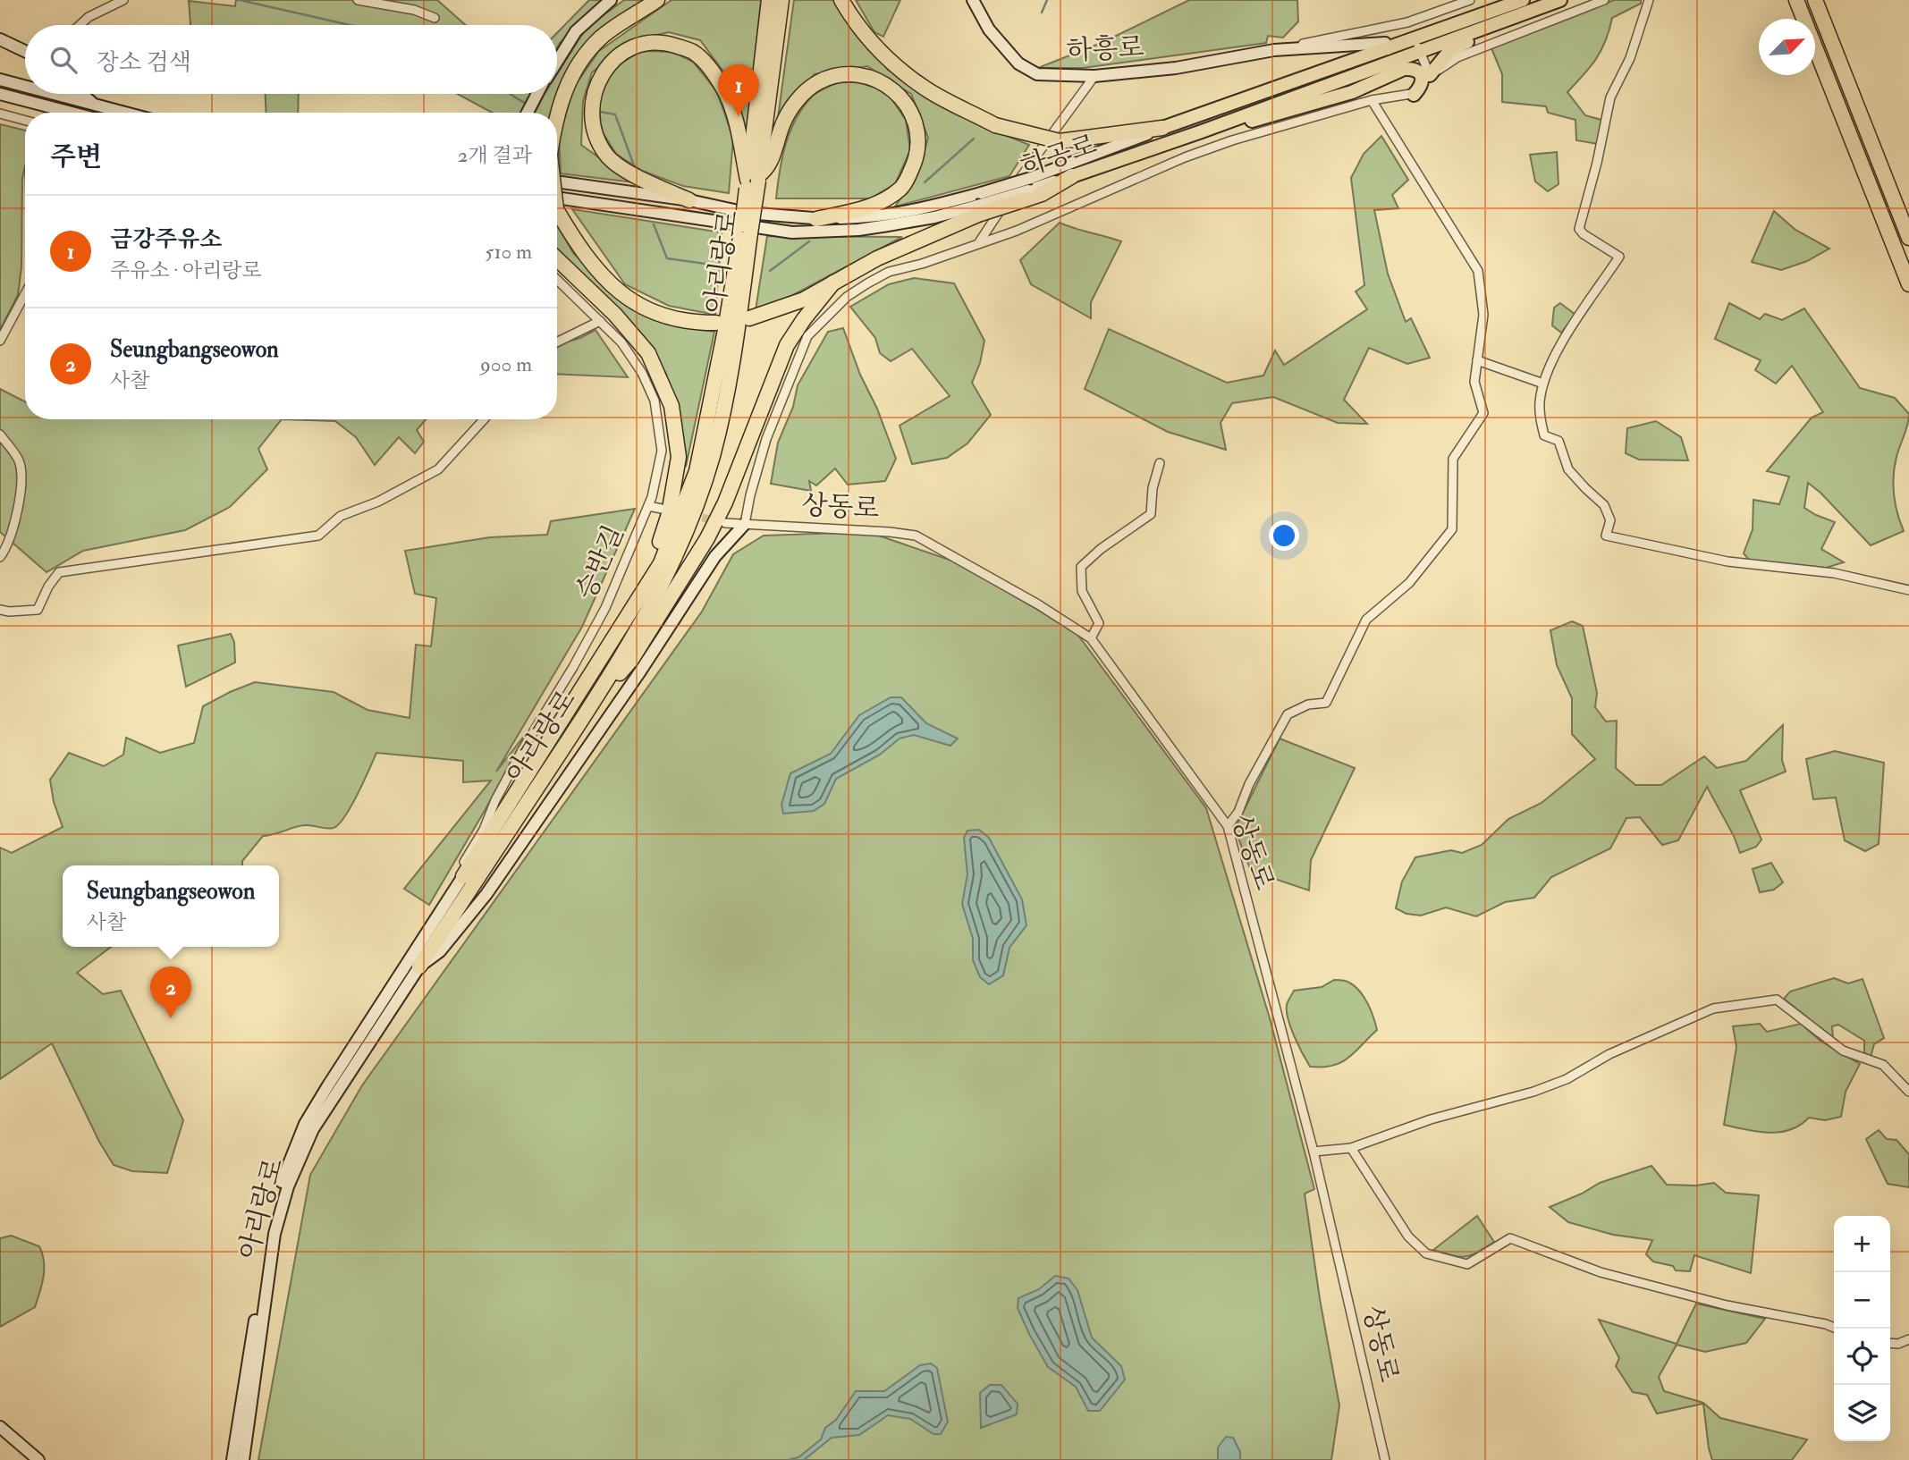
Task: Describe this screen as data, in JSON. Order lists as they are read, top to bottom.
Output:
{
  "streets": {
    "highway": ["아리랑로"],
    "main road": ["하공로"],
    "street": ["하흥로", "상동로", "승반길"]
  },
  "crossings": [
    ["하흥로", "하공로"],
    ["아리랑로", "승반길"]
  ],
  "north": "top right",
  "page": {
    "search": "장소 검색",
    "pins": ["1", "2"],
    "heading": ["주변", "2개 결과"],
    "list": [
      {
        "mark": "1",
        "name": "금강주유소",
        "note": "주유소 · 아리랑로",
        "value": "510 m"
      },
      {
        "mark": "2",
        "name": "Seungbangseowon",
        "note": "사찰",
        "value": "900 m"
      }
    ],
    "popup": ["Seungbangseowon", "사찰"],
    "map_buttons": ["+", "−"]
  }
}
